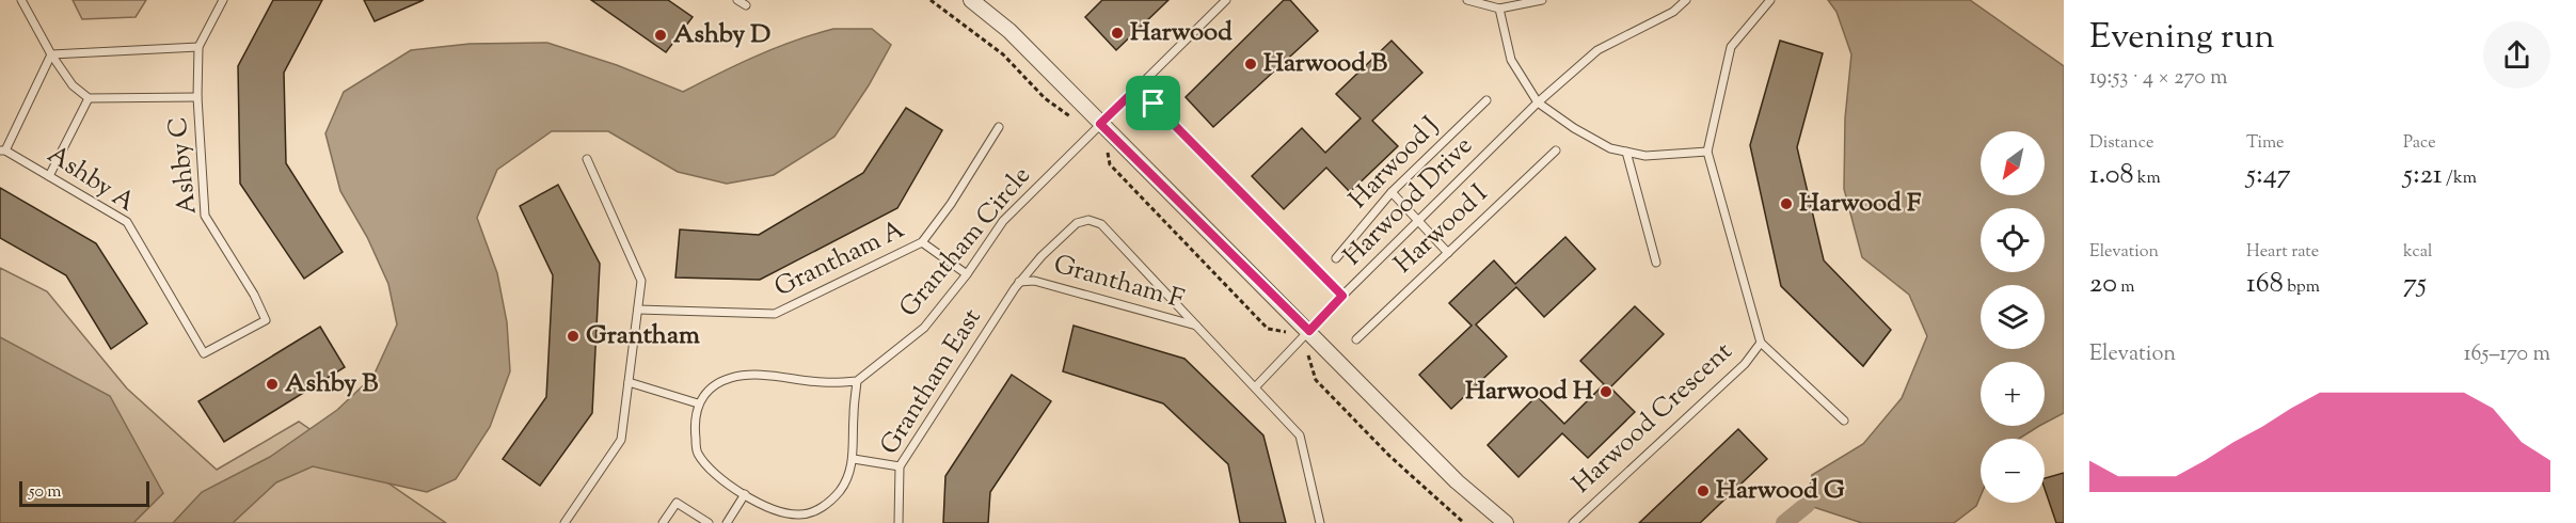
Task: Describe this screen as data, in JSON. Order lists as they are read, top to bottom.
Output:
{
  "streets": {
    "lane": [
      "Harwood J",
      "Ashby C",
      "Ashby A",
      "Harwood Drive",
      "Harwood I",
      "Grantham Circle",
      "Grantham A",
      "Grantham F",
      "Grantham East",
      "Harwood Crescent"
    ]
  },
  "crossings": [
    ["Ashby C", "Ashby A"],
    ["Harwood Drive", "Grantham F"],
    ["Grantham F", "Grantham East"]
  ],
  "places": [
    "Harwood",
    "Ashby D",
    "Harwood B",
    "Harwood F",
    "Grantham",
    "Ashby B",
    "Harwood H",
    "Harwood G"
  ],
  "scale_bar": "50 m",
  "north": "bottom left",
  "page": {
    "heading": ["Evening run", "19:53 · 4 × 270 m"],
    "stats": [
      ["Distance", "1.08 km"],
      ["Time", "5:47"],
      ["Pace", "5:21 /km"],
      ["Elevation", "20 m"],
      ["Heart rate", "168 bpm"],
      ["kcal", "75"]
    ],
    "map_buttons": ["+", "−"],
    "chart": ["Elevation", "165–170 m"],
    "scale": "50 m"
  }
}
